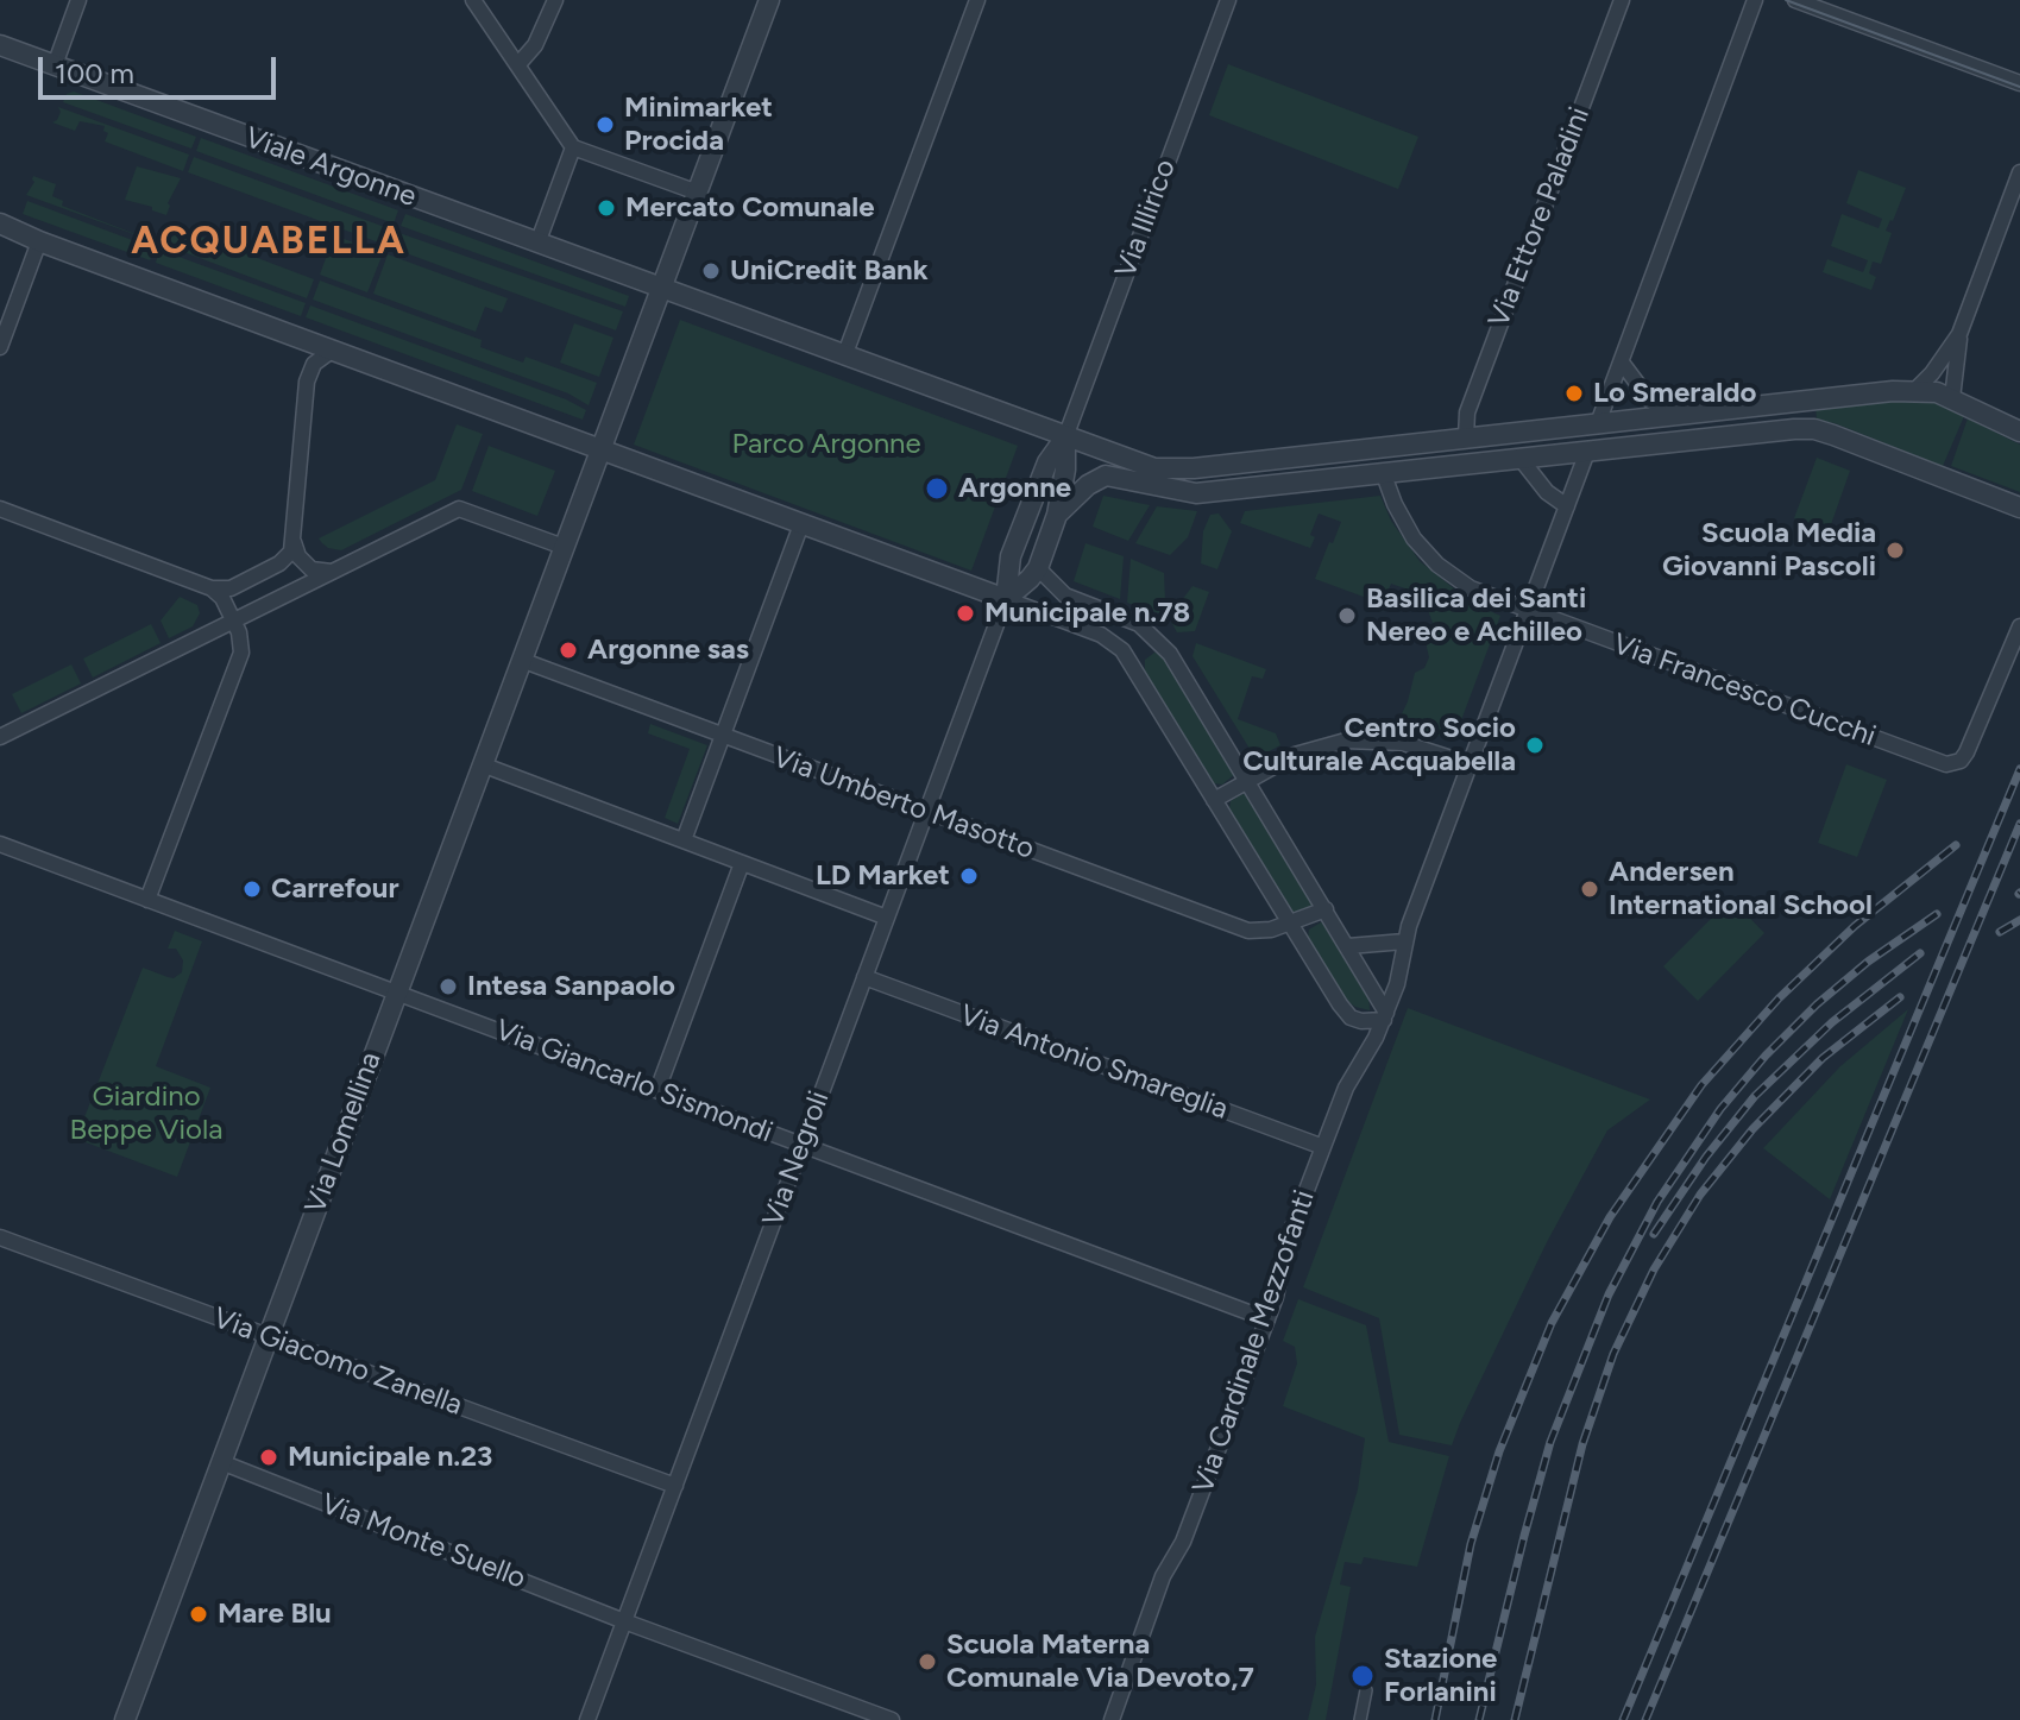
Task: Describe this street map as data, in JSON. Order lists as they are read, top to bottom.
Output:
{
  "streets": {
    "street": [
      "Viale Argonne",
      "Via Ettore Paladini",
      "Via Illirico",
      "Via Francesco Cucchi",
      "Via Umberto Masotto",
      "Via Antonio Smareglia",
      "Via Giancarlo Sismondi",
      "Via Lomellina",
      "Via Negroli",
      "Via Cardinale Mezzofanti",
      "Via Giacomo Zanella",
      "Via Monte Suello"
    ]
  },
  "crossings": [
    ["Viale Argonne", "Via Ettore Paladini"],
    ["Viale Argonne", "Via Illirico"],
    ["Via Francesco Cucchi", "Via Cardinale Mezzofanti"],
    ["Via Umberto Masotto", "Via Lomellina"],
    ["Via Umberto Masotto", "Via Negroli"],
    ["Via Antonio Smareglia", "Via Negroli"],
    ["Via Antonio Smareglia", "Via Cardinale Mezzofanti"],
    ["Via Giancarlo Sismondi", "Via Lomellina"],
    ["Via Giancarlo Sismondi", "Via Negroli"],
    ["Via Giancarlo Sismondi", "Via Cardinale Mezzofanti"],
    ["Via Lomellina", "Via Giacomo Zanella"],
    ["Via Lomellina", "Via Monte Suello"],
    ["Via Negroli", "Via Giacomo Zanella"],
    ["Via Negroli", "Via Monte Suello"]
  ],
  "districts": ["ACQUABELLA"],
  "parks": ["Parco Argonne", "Giardino Beppe Viola"],
  "places": [
    "Minimarket Procida",
    "Mercato Comunale",
    "UniCredit Bank",
    "Lo Smeraldo",
    "Argonne",
    "Scuola Media Giovanni Pascoli",
    "Municipale n.78",
    "Basilica dei Santi Nereo e Achilleo",
    "Argonne sas",
    "Centro Socio Culturale Acquabella",
    "LD Market",
    "Carrefour",
    "Andersen International School",
    "Intesa Sanpaolo",
    "Municipale n.23",
    "Mare Blu",
    "Scuola Materna Comunale Via Devoto,7",
    "Stazione Forlanini"
  ],
  "scale_bar": "100 m"
}
